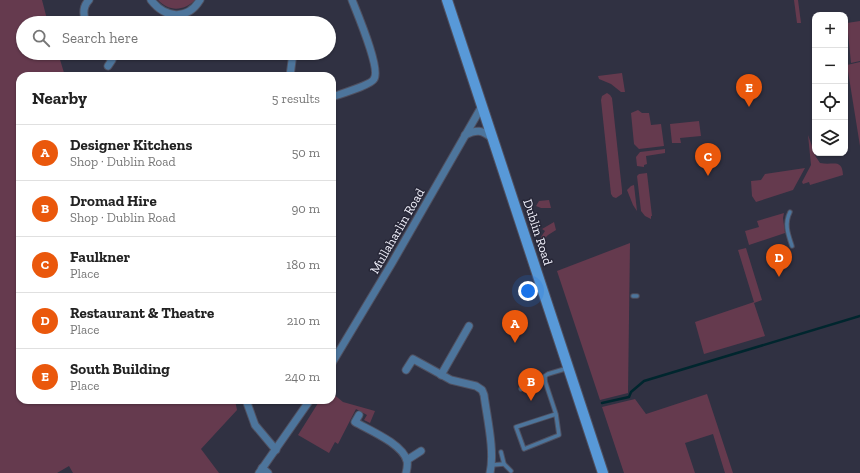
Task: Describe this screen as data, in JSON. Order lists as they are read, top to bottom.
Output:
{
  "streets": {
    "main road": ["Dublin Road"],
    "street": ["Mullaharlin Road"]
  },
  "crossings": [
    ["Mullaharlin Road", "Dublin Road"]
  ],
  "page": {
    "map_buttons": ["+", "−"],
    "search": "Search here",
    "heading": ["Nearby", "5 results"],
    "pins": [
      "E",
      "C",
      "D",
      "A",
      "B"
    ],
    "list": [
      {
        "mark": "A",
        "name": "Designer Kitchens",
        "note": "Shop · Dublin Road",
        "value": "50 m"
      },
      {
        "mark": "B",
        "name": "Dromad Hire",
        "note": "Shop · Dublin Road",
        "value": "90 m"
      },
      {
        "mark": "C",
        "name": "Faulkner",
        "note": "Place",
        "value": "180 m"
      },
      {
        "mark": "D",
        "name": "Restaurant & Theatre",
        "note": "Place",
        "value": "210 m"
      },
      {
        "mark": "E",
        "name": "South Building",
        "note": "Place",
        "value": "240 m"
      }
    ]
  }
}
